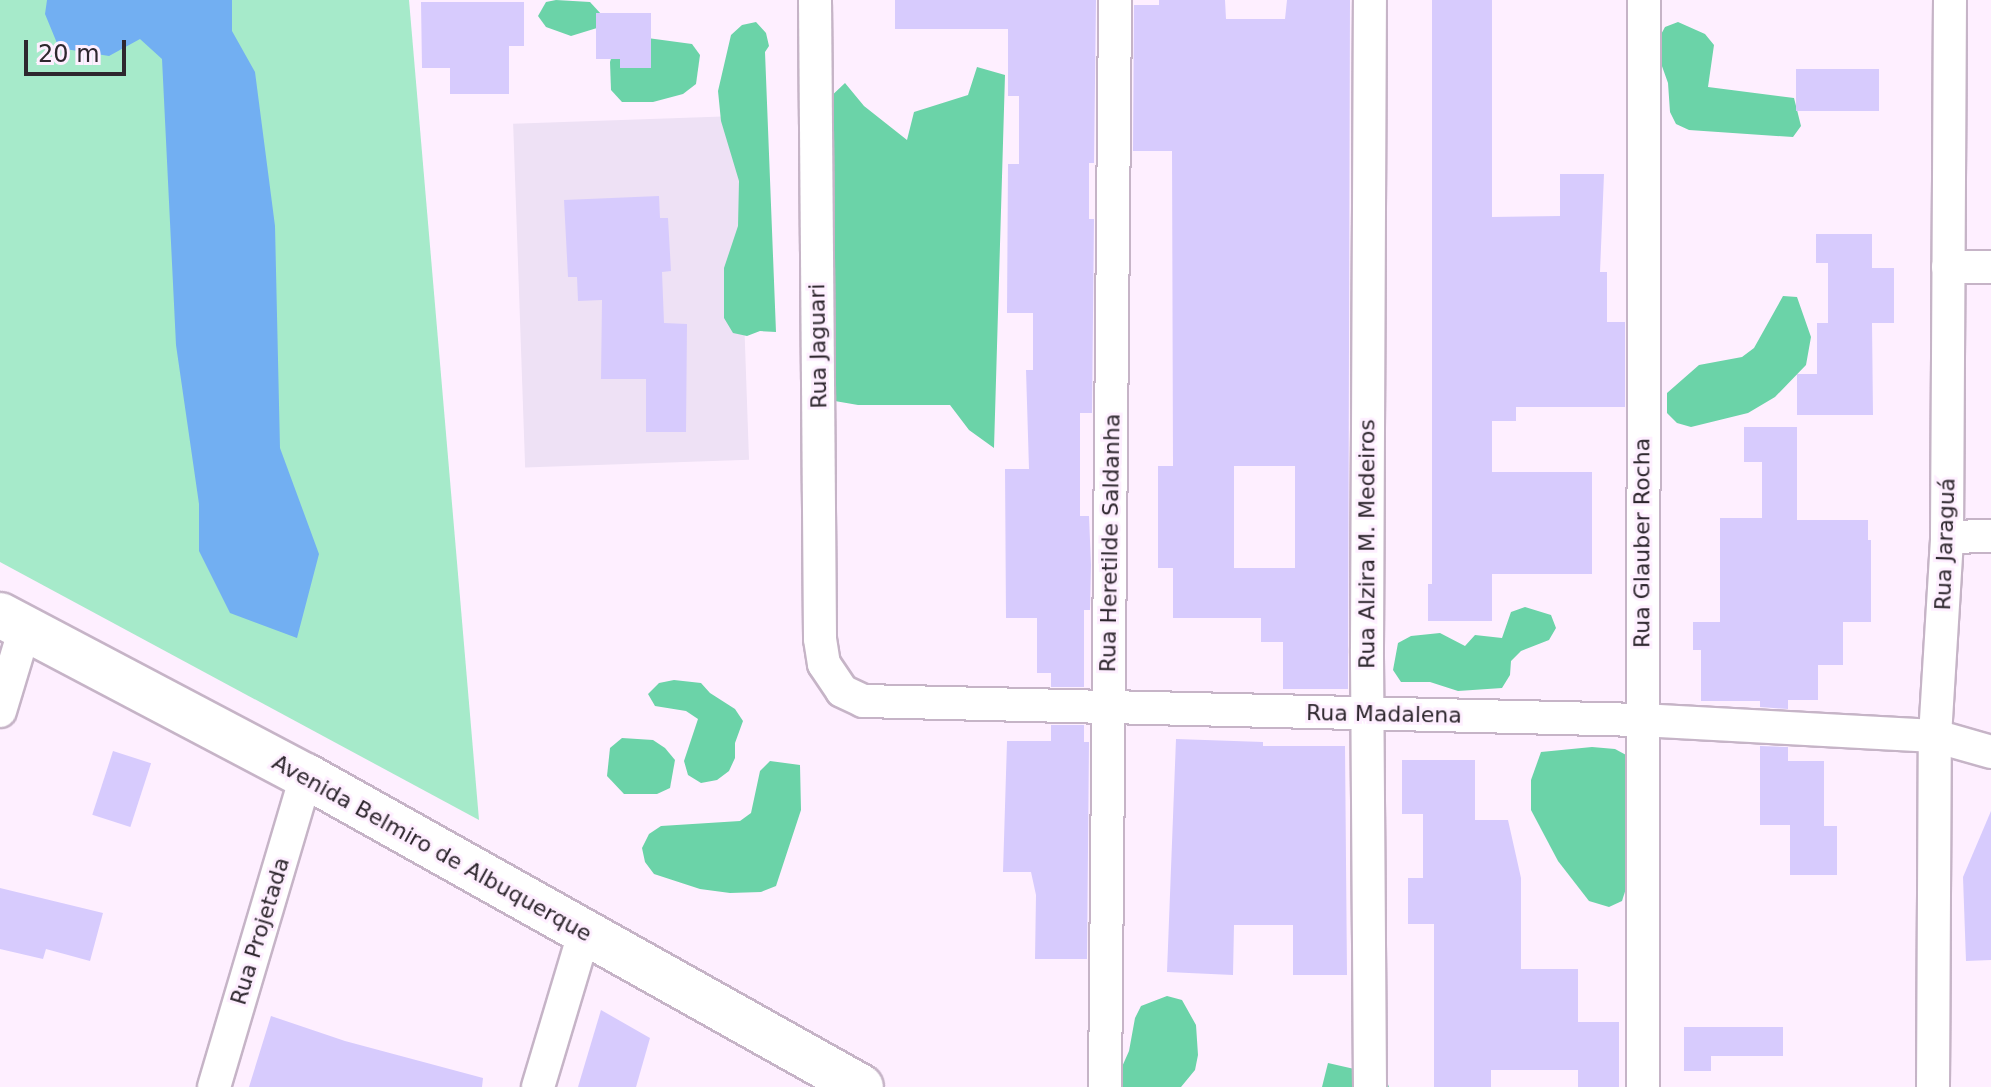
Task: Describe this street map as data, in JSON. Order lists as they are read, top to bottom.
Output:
{
  "streets": {
    "main road": ["Avenida Belmiro de Albuquerque"],
    "street": [
      "Rua Jaguari",
      "Rua Heretilde Saldanha",
      "Rua Glauber Rocha",
      "Rua Alzira M. Medeiros",
      "Rua Jaraguá",
      "Rua Madalena",
      "Rua Projetada"
    ]
  },
  "crossings": [
    ["Rua Jaguari", "Rua Madalena"],
    ["Rua Heretilde Saldanha", "Rua Madalena"],
    ["Rua Glauber Rocha", "Rua Madalena"],
    ["Rua Alzira M. Medeiros", "Rua Madalena"],
    ["Rua Jaraguá", "Rua Madalena"],
    ["Avenida Belmiro de Albuquerque", "Rua Projetada"]
  ],
  "scale_bar": "20 m"
}
